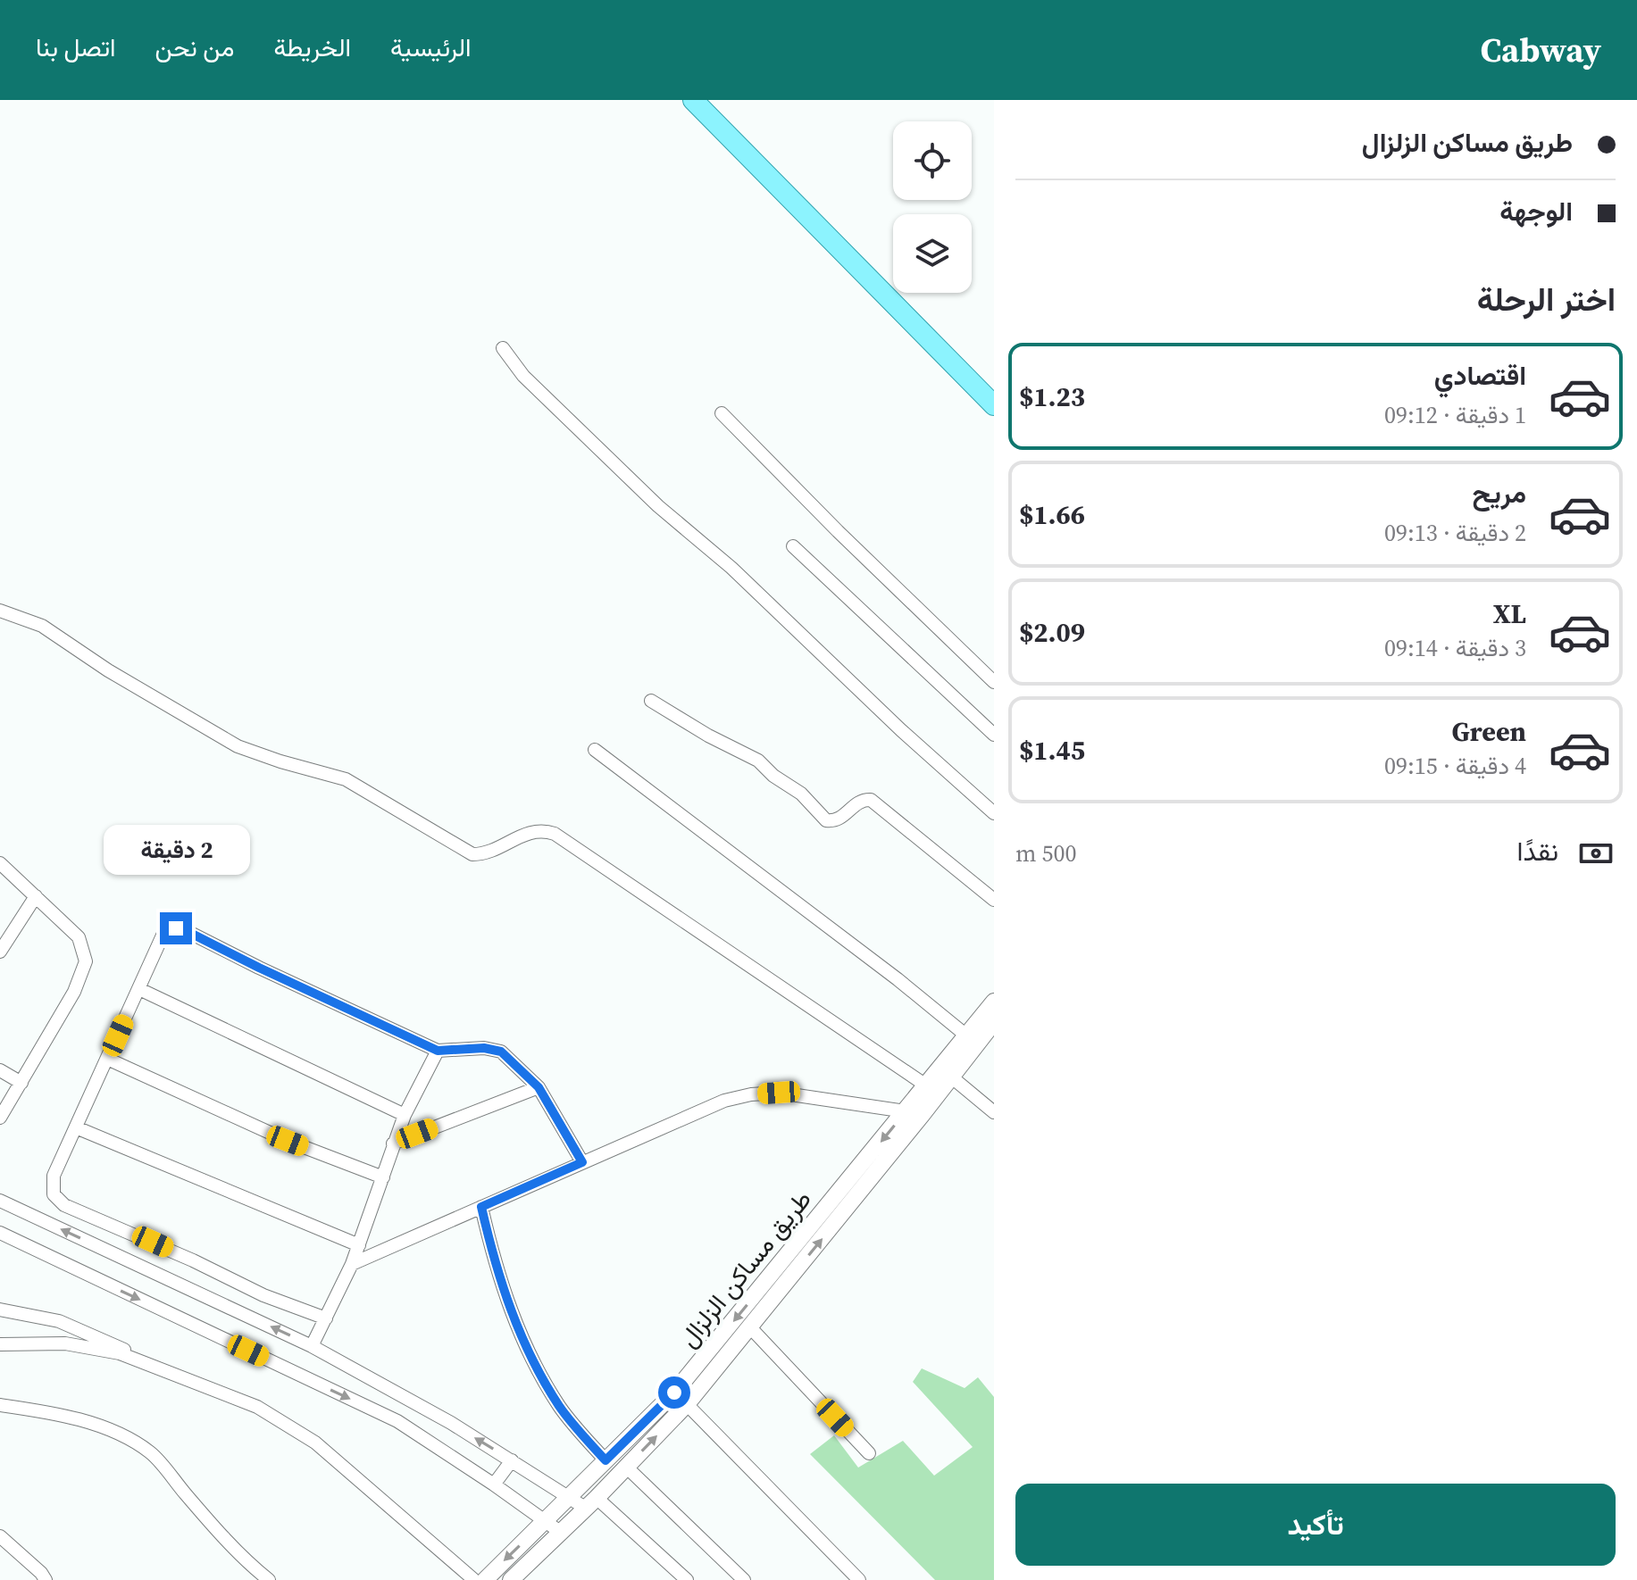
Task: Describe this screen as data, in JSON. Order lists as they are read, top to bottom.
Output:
{
  "streets": {
    "street": ["طريق مساكن الزلزال"]
  },
  "page": {
    "header": "Cabway",
    "nav": [
      "الرئيسية",
      "الخريطة",
      "من نحن",
      "اتصل بنا"
    ],
    "banner": ["طريق مساكن الزلزال", "الوجهة"],
    "heading": "اختر الرحلة",
    "list": [
      {
        "name": "اقتصادي",
        "note": "1 دقيقة · 09:12",
        "value": "$1.23"
      },
      {
        "name": "مريح",
        "note": "2 دقيقة · 09:13",
        "value": "$1.66"
      },
      {
        "name": "XL",
        "note": "3 دقيقة · 09:14",
        "value": "$2.09"
      },
      {
        "name": "Green",
        "note": "4 دقيقة · 09:15",
        "value": "$1.45"
      }
    ],
    "pay": ["نقدًا", "500 m"],
    "bubble": "2 دقيقة",
    "buttons": "تأكيد"
  }
}
